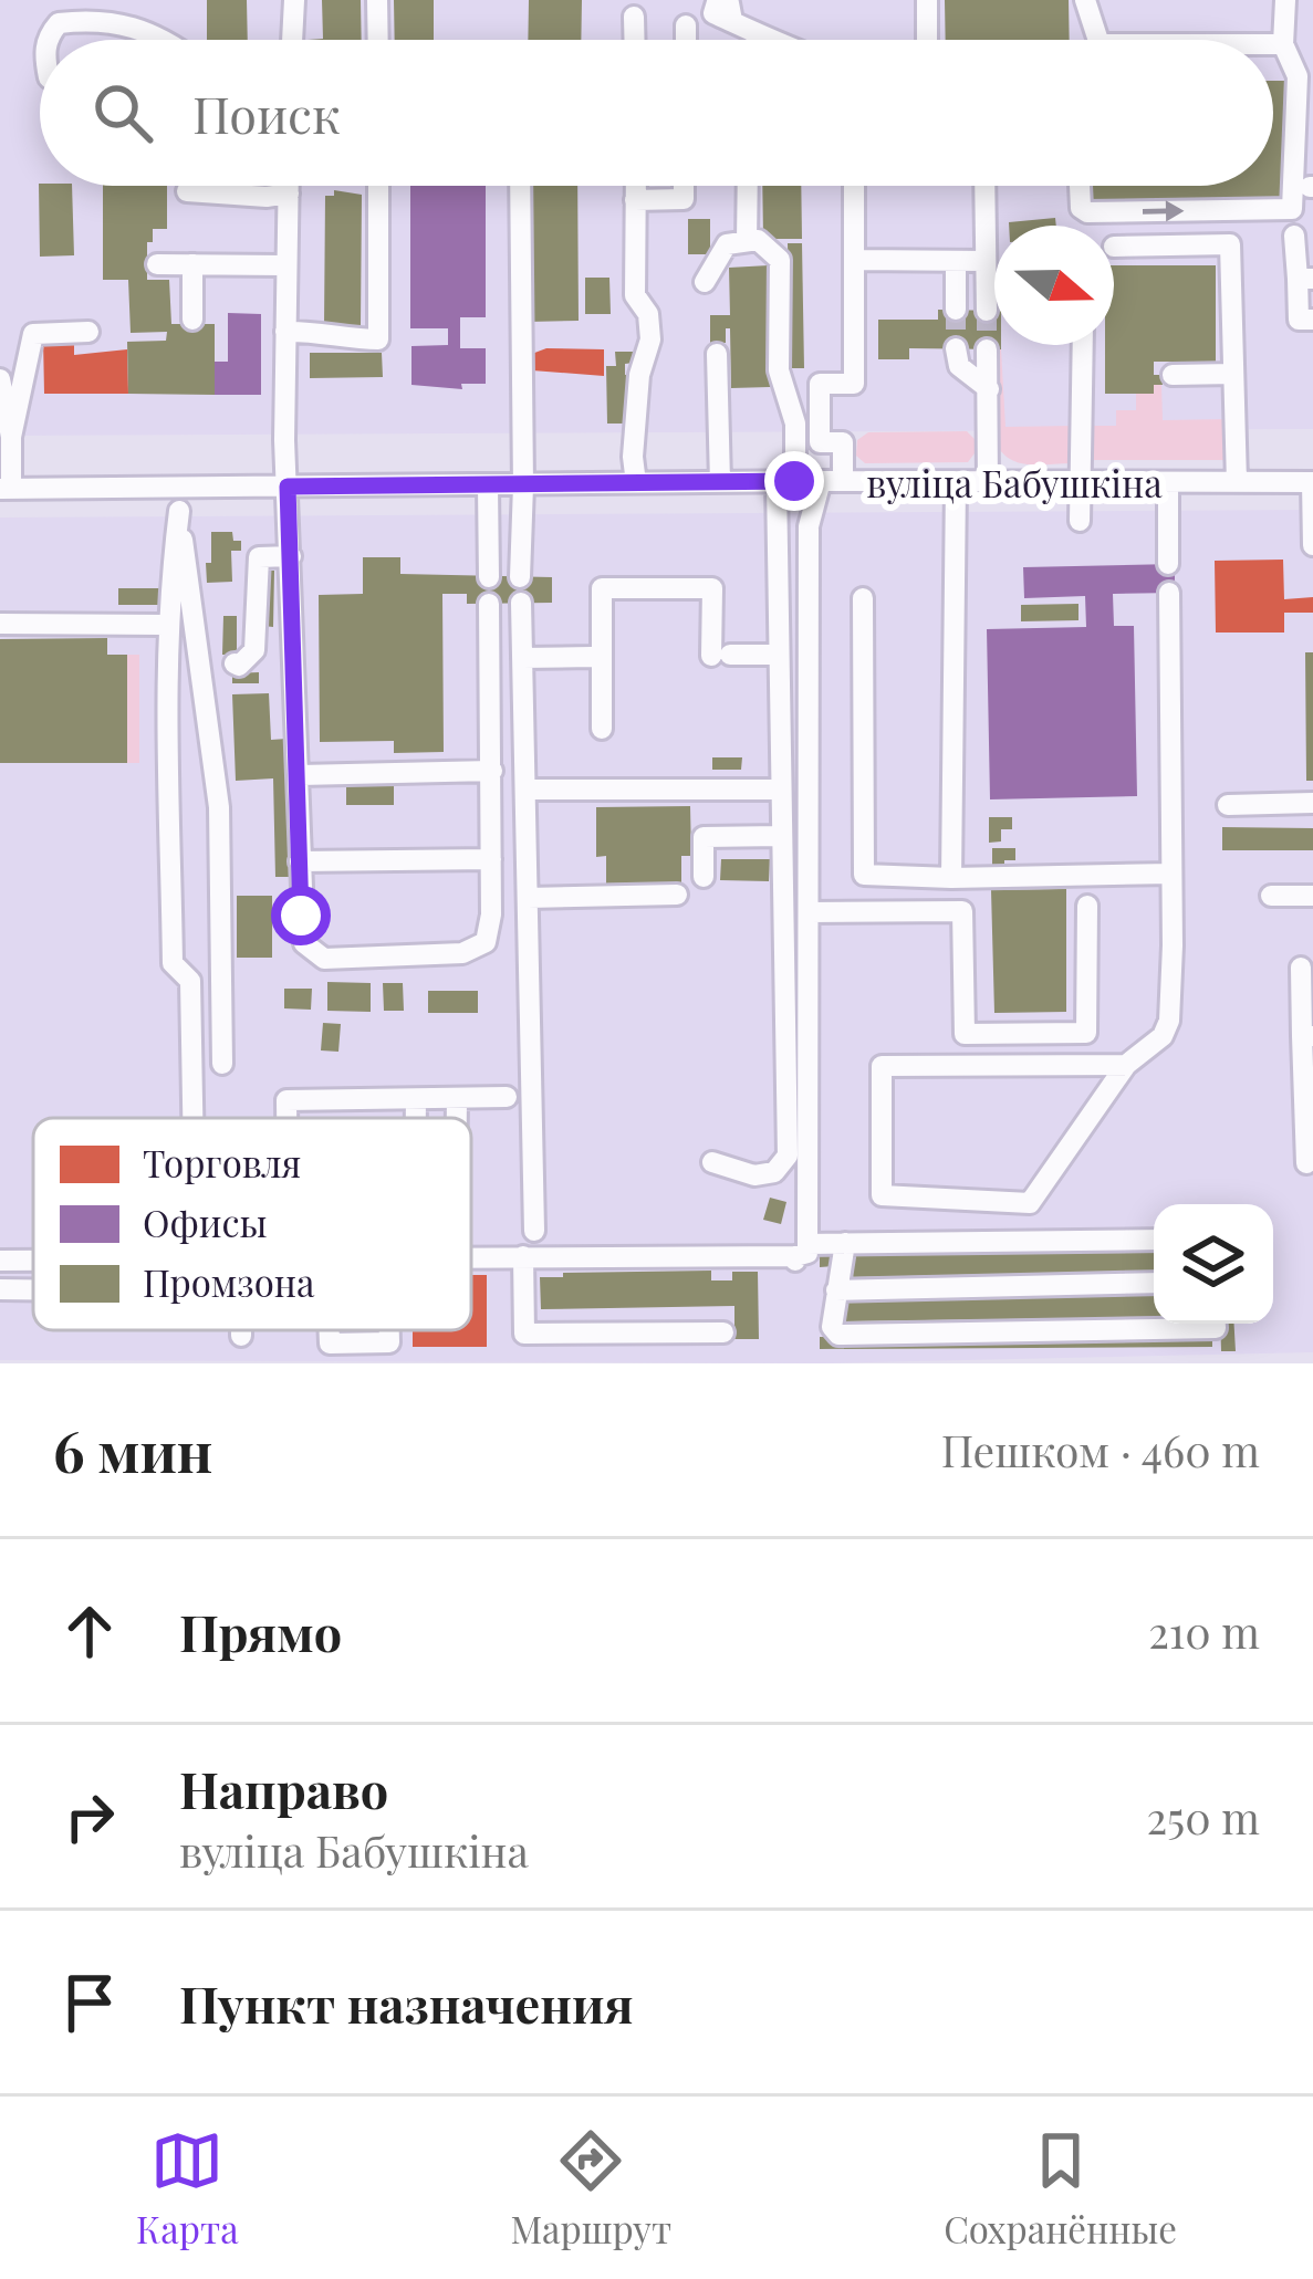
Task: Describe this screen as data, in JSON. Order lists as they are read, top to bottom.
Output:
{
  "streets": {
    "street": ["вуліца Бабушкіна"]
  },
  "legend": ["Торговля", "Офисы", "Промзона"],
  "north": "right",
  "page": {
    "search": "Поиск",
    "heading": ["6 мин", "Пешком · 460 m"],
    "list": [
      ["Прямо", "210 m"],
      ["Направо", "вуліца Бабушкіна", "250 m"],
      "Пункт назначения"
    ],
    "nav": ["Карта", "Маршрут", "Сохранённые"]
  }
}
